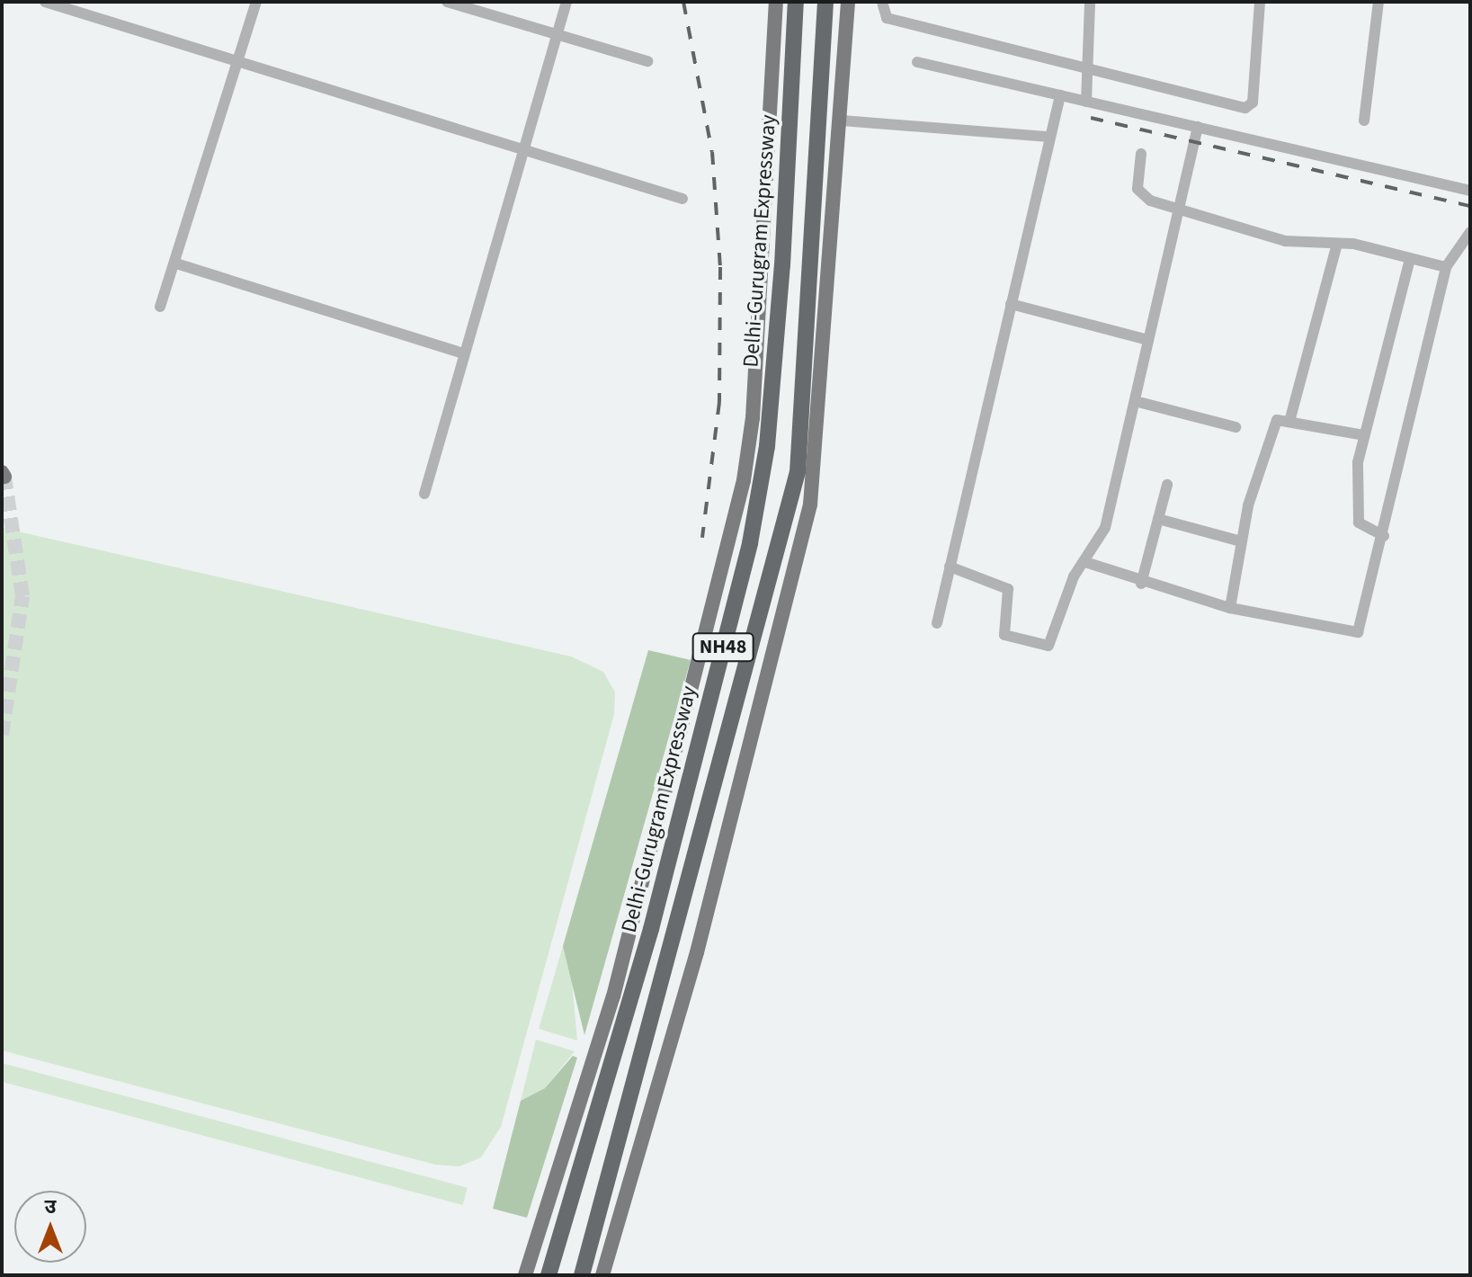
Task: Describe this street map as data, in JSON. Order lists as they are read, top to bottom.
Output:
{
  "streets": {
    "highway": ["Delhi-Gurugram Expressway", "NH48"]
  },
  "north": "top"
}
